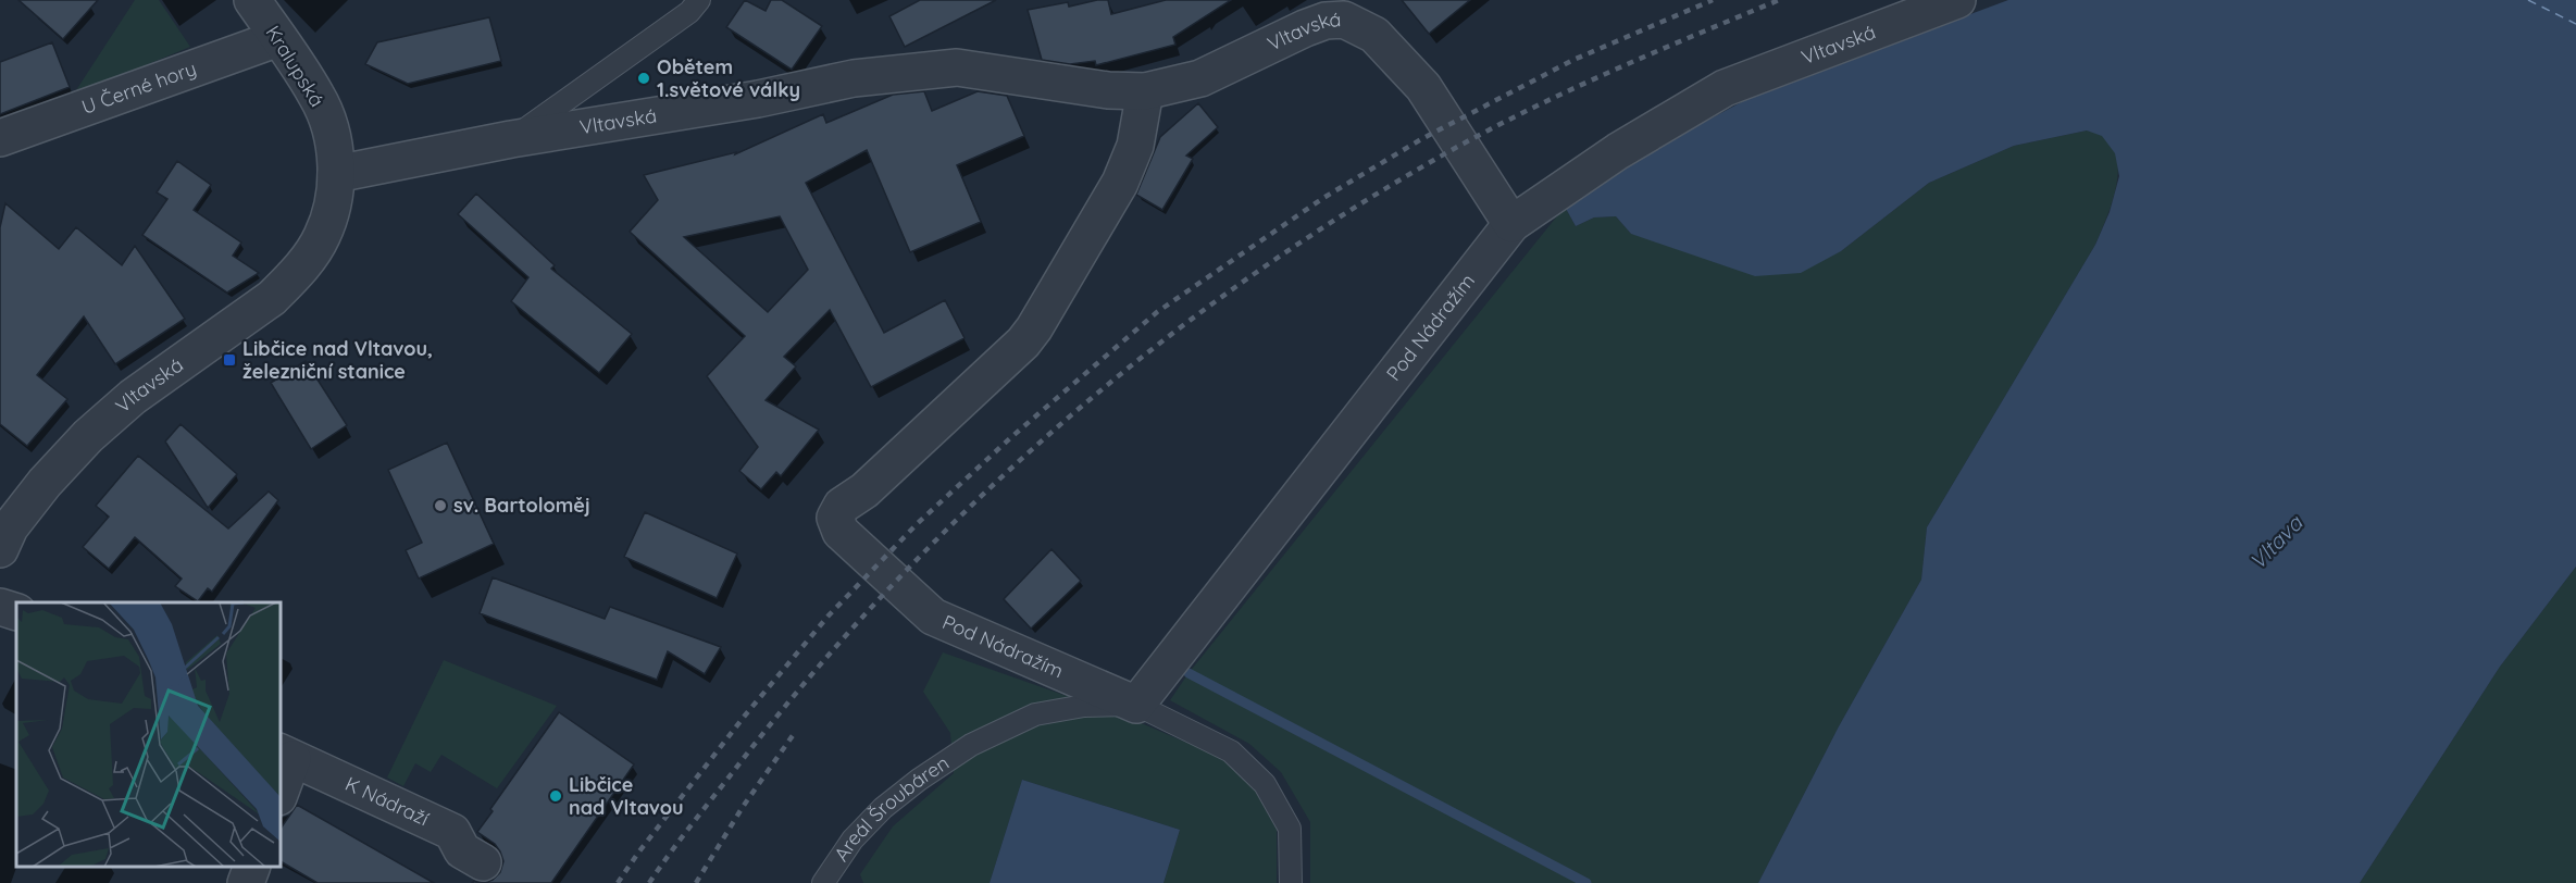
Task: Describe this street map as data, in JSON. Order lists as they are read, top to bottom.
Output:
{
  "streets": {
    "street": [
      "Vltavská",
      "Kralupská",
      "U Černé hory",
      "Pod Nádražím",
      "K Nádraží"
    ],
    "lane": ["Areál Šroubáren"]
  },
  "crossings": [
    ["Vltavská", "Kralupská"],
    ["Vltavská", "Pod Nádražím"],
    ["Kralupská", "U Černé hory"],
    ["Pod Nádražím", "Areál Šroubáren"]
  ],
  "water": ["Vltava"],
  "places": {
    "other": ["Obětem 1.světové války", "sv. Bartoloměj", "Libčice nad Vltavou"],
    "transit": ["Libčice nad Vltavou, železniční stanice"]
  }
}
